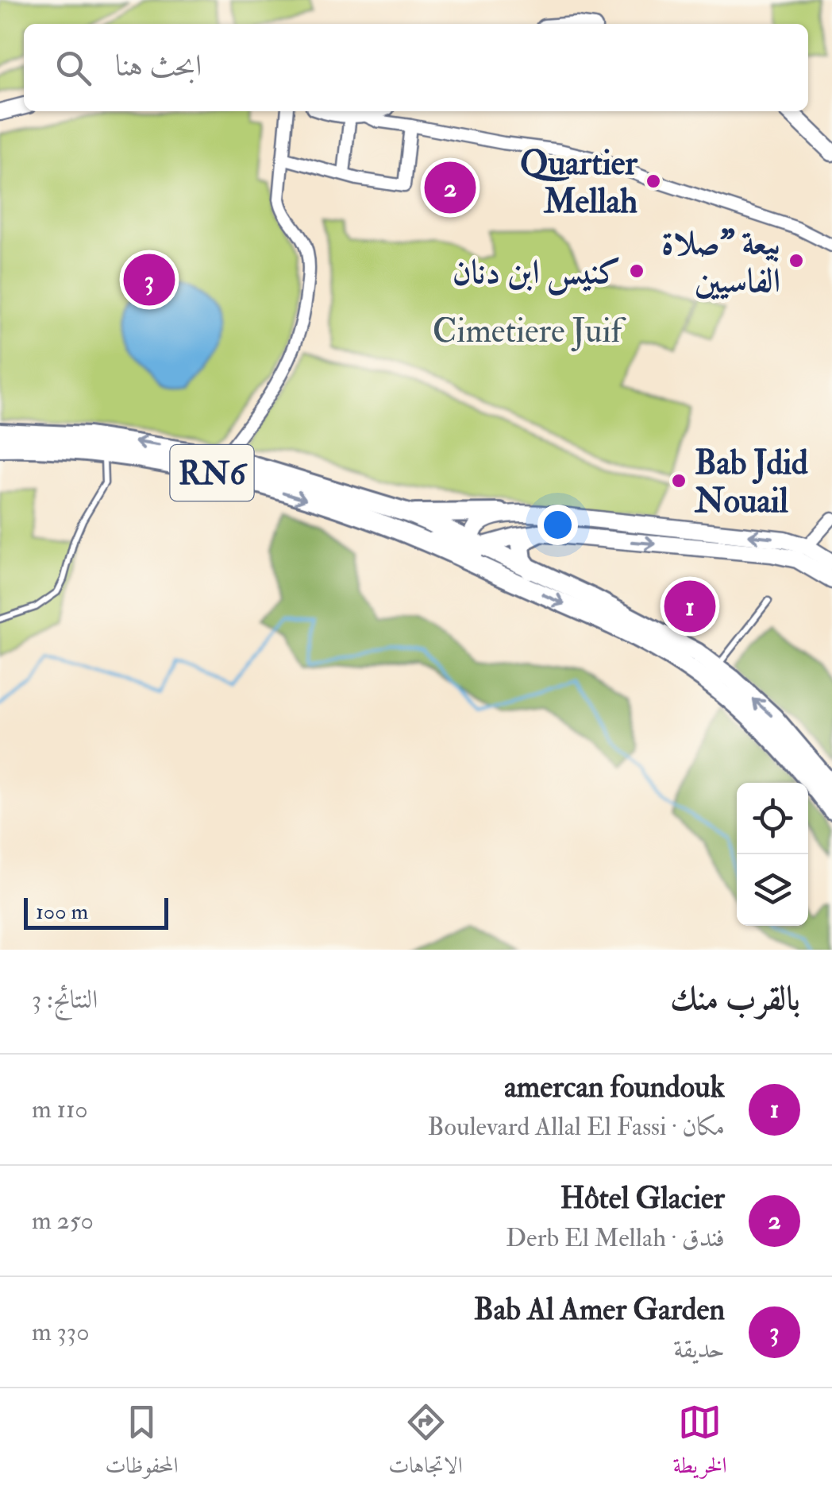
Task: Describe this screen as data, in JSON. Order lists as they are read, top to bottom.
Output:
{
  "streets": {
    "main road": ["RN6"]
  },
  "parks": ["Cimetiere Juif"],
  "places": [
    "Quartier Mellah",
    "بيعة \"صلاة الفاسيين",
    "كنيس ابن دنان",
    "Bab Jdid Nouail"
  ],
  "scale_bar": "100 m",
  "page": {
    "search": "ابحث هنا",
    "pins": ["2", "3", "1"],
    "scale": "100 m",
    "heading": ["بالقرب منك", "النتائج: 3"],
    "list": [
      {
        "mark": "1",
        "name": "amercan foundouk",
        "note": "مكان · Boulevard Allal El Fassi",
        "value": "110 m"
      },
      {
        "mark": "2",
        "name": "Hôtel Glacier",
        "note": "فندق · Derb El Mellah",
        "value": "250 m"
      },
      {
        "mark": "3",
        "name": "Bab Al Amer Garden",
        "note": "حديقة",
        "value": "330 m"
      }
    ],
    "nav": ["الخريطة", "الاتجاهات", "المحفوظات"]
  }
}
